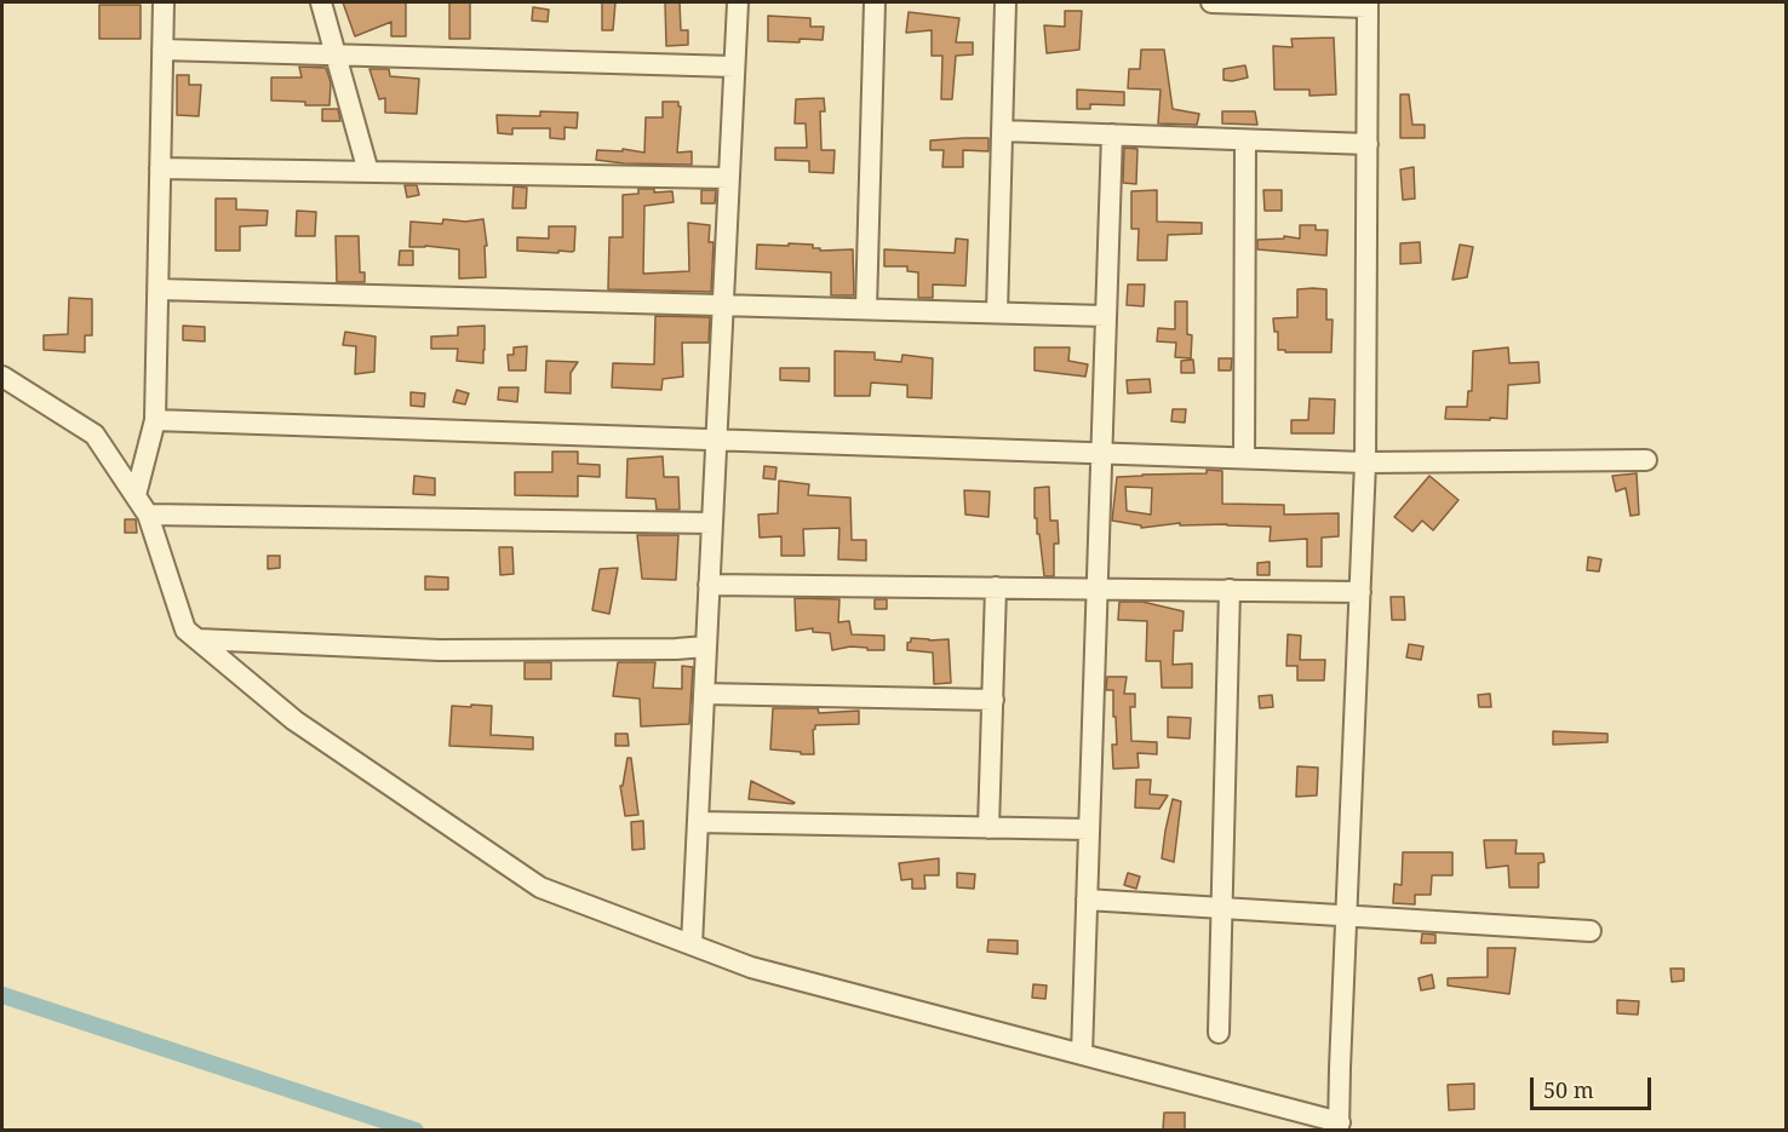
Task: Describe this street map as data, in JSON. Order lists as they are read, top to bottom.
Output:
{
  "scale_bar": "50 m"
}
